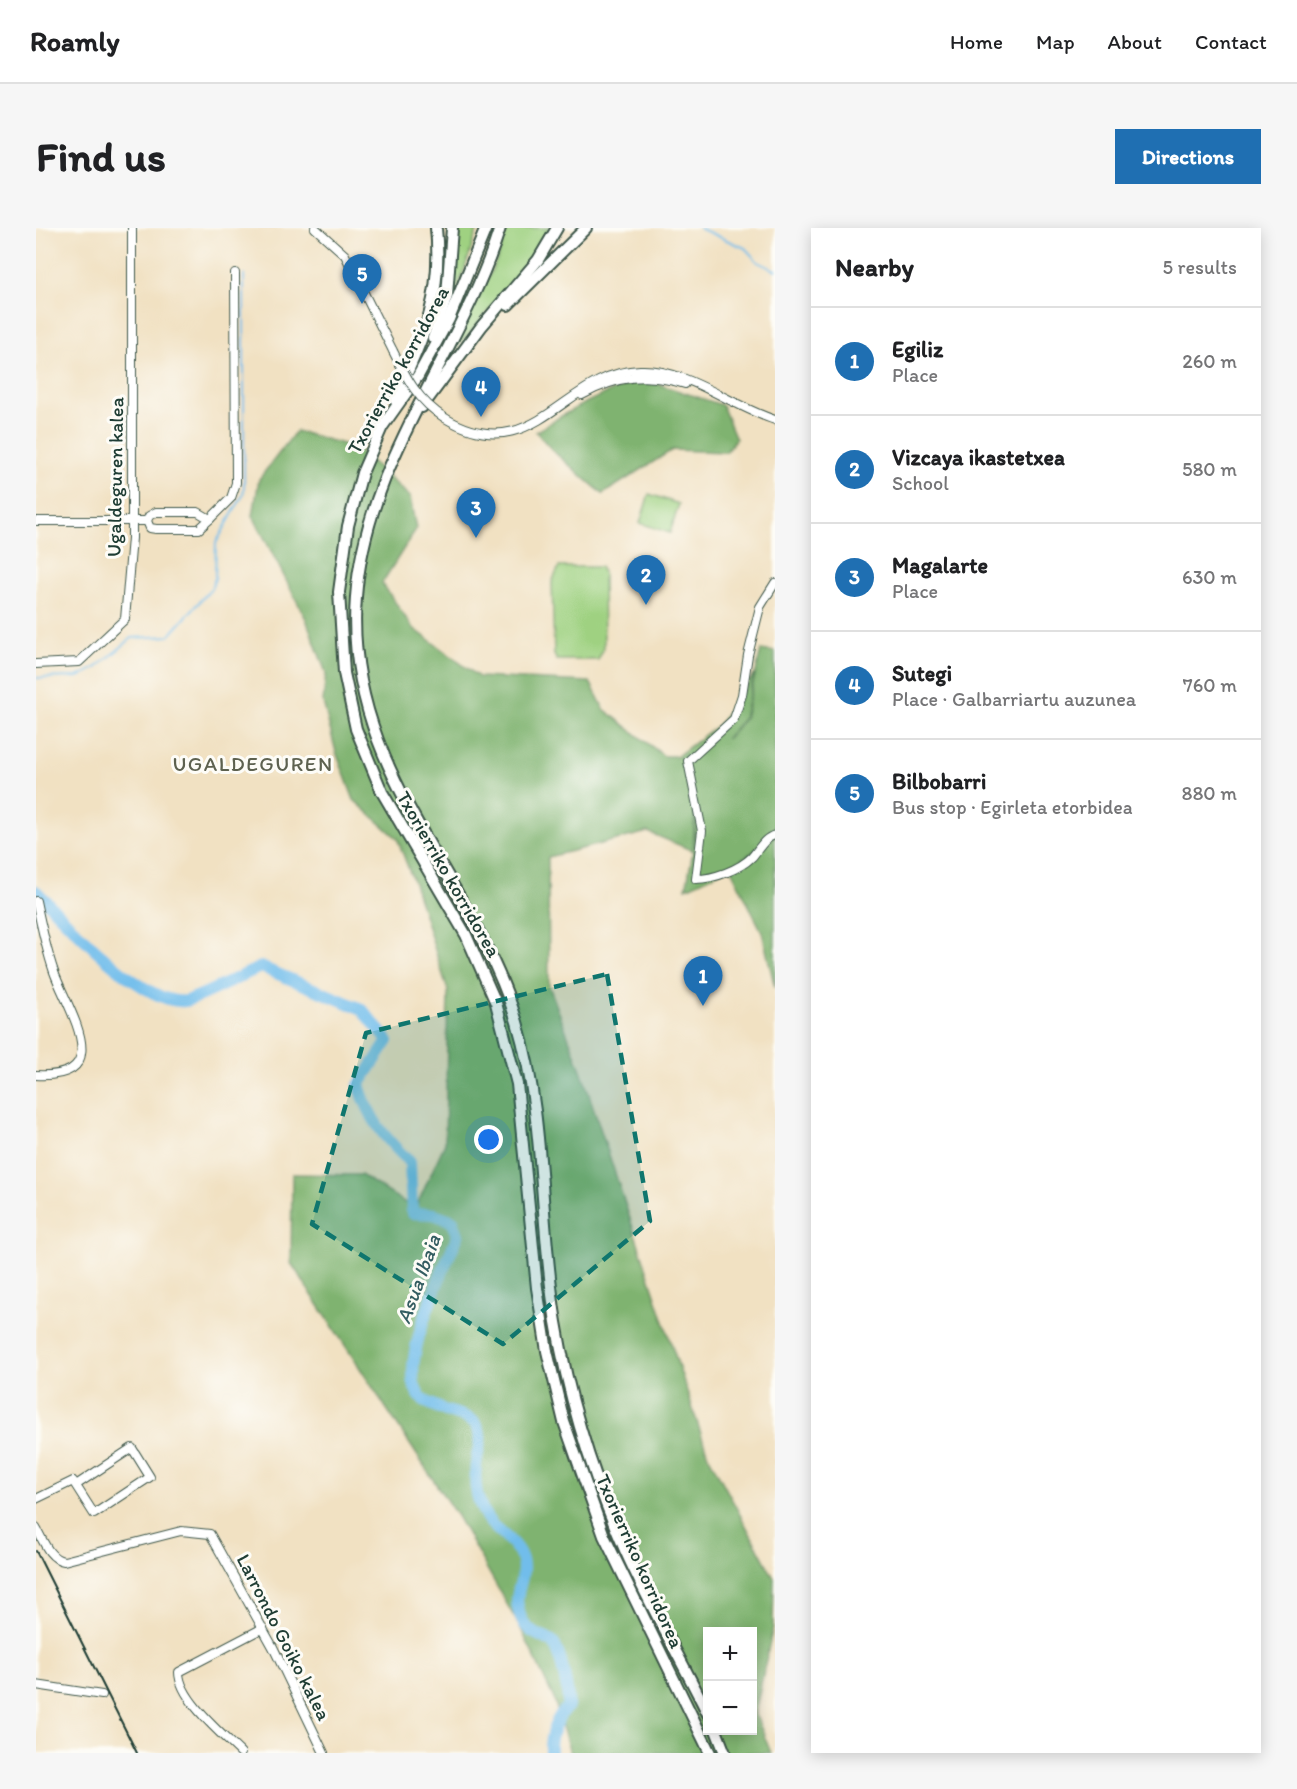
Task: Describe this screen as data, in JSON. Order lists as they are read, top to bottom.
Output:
{
  "streets": {
    "highway": ["Txorierriko korridorea"],
    "street": ["Ugaldeguren kalea", "Larrondo Goiko kalea"]
  },
  "districts": ["UGALDEGUREN"],
  "water": ["Asua Ibaia"],
  "page": {
    "header": "Roamly",
    "nav": [
      "Home",
      "Map",
      "About",
      "Contact"
    ],
    "buttons": "Directions",
    "title": "Find us",
    "heading": ["Nearby", "5 results"],
    "pins": [
      "5",
      "4",
      "3",
      "2",
      "1"
    ],
    "list": [
      {
        "mark": "1",
        "name": "Egiliz",
        "note": "Place",
        "value": "260 m"
      },
      {
        "mark": "2",
        "name": "Vizcaya ikastetxea",
        "note": "School",
        "value": "580 m"
      },
      {
        "mark": "3",
        "name": "Magalarte",
        "note": "Place",
        "value": "630 m"
      },
      {
        "mark": "4",
        "name": "Sutegi",
        "note": "Place · Galbarriartu auzunea",
        "value": "760 m"
      },
      {
        "mark": "5",
        "name": "Bilbobarri",
        "note": "Bus stop · Egirleta etorbidea",
        "value": "880 m"
      }
    ],
    "map_buttons": ["+", "−"]
  }
}
